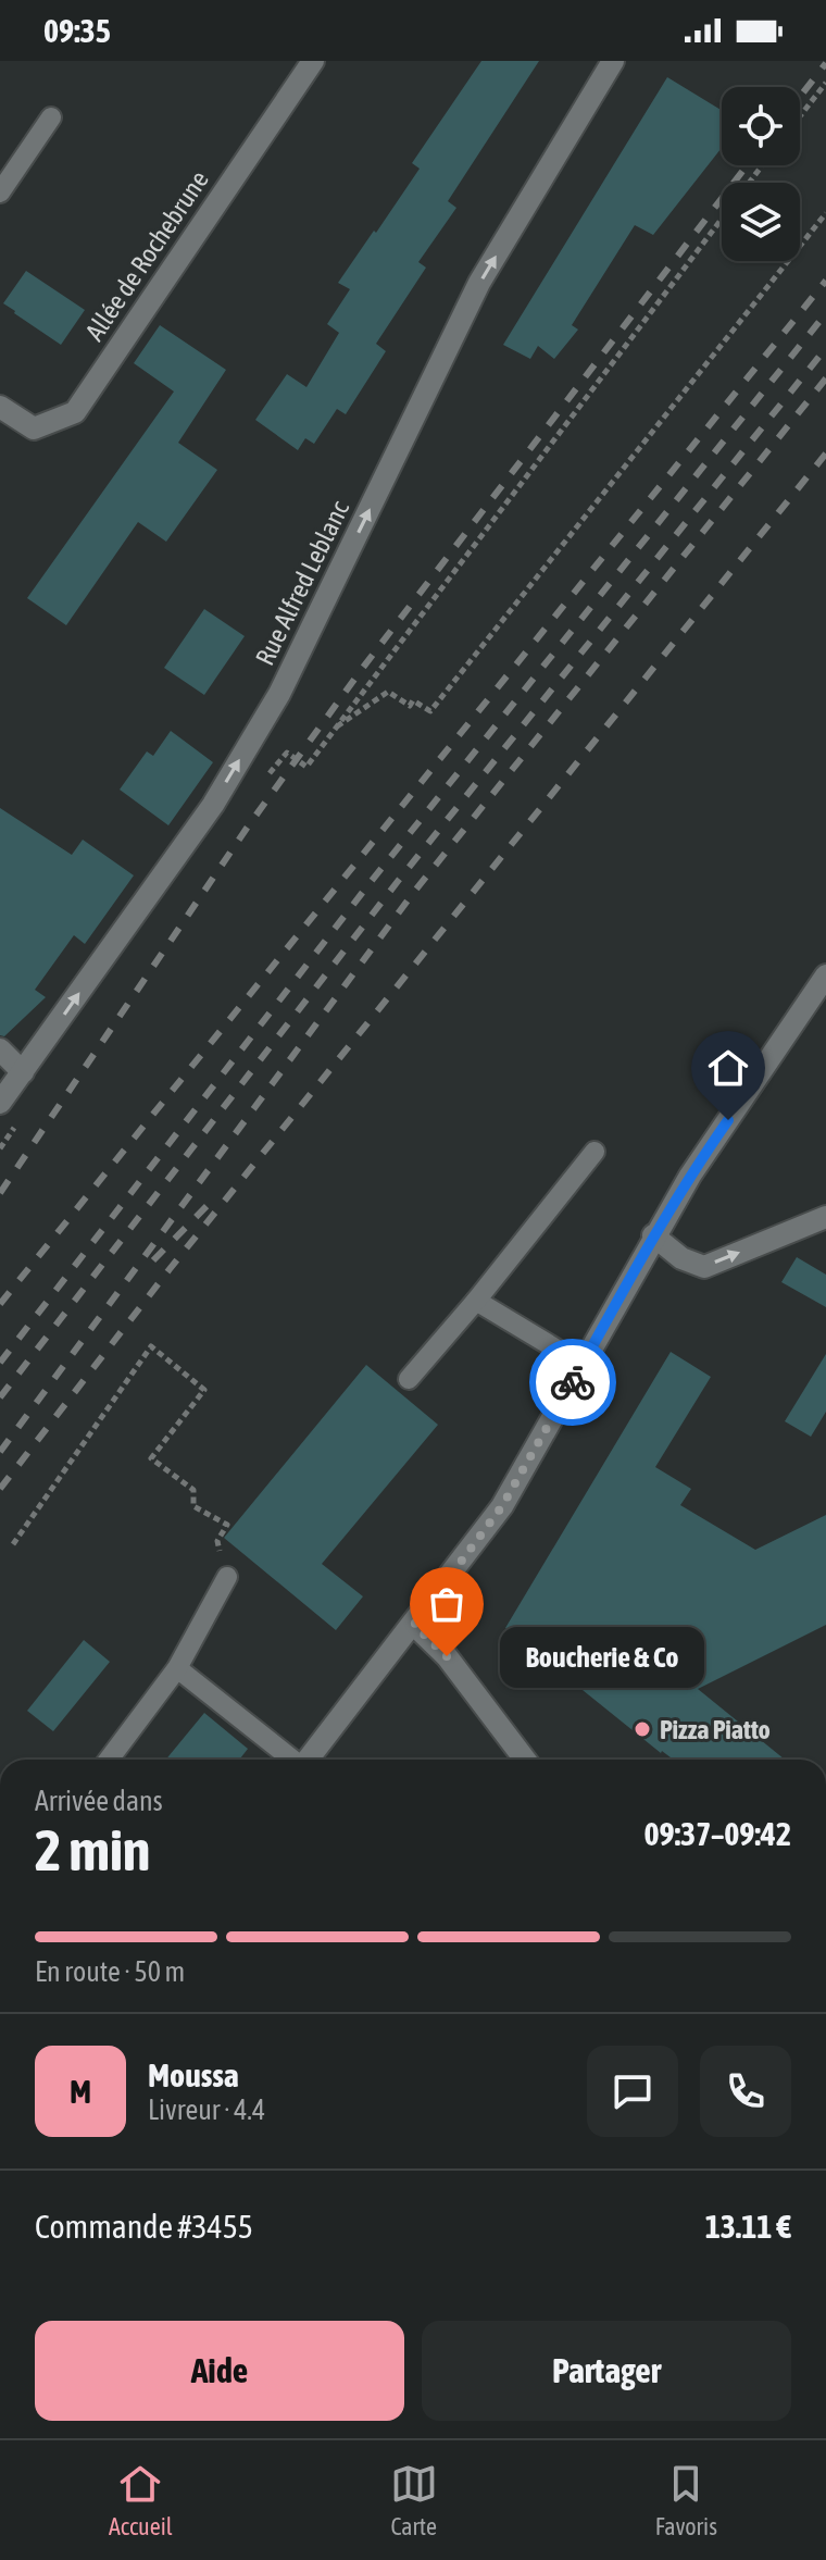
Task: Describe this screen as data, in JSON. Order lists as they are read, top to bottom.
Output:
{
  "streets": {
    "street": ["Allée de Rochebrune", "Rue Alfred Leblanc"]
  },
  "one_way": ["Rue Alfred Leblanc"],
  "places": ["Boucherie & Co", "Pizza Piatto"],
  "page": {
    "status": "09:35",
    "bubble": "Boucherie & Co",
    "heading": ["2 min", "Arrivée dans", "09:37–09:42"],
    "panel": [
      "Moussa",
      "Livreur · 4.4",
      "Commande #3455",
      "13.11 €"
    ],
    "bar": "En route · 50 m",
    "round": "M",
    "buttons": ["Aide", "Partager"],
    "tabs": ["Accueil", "Carte", "Favoris"]
  }
}
